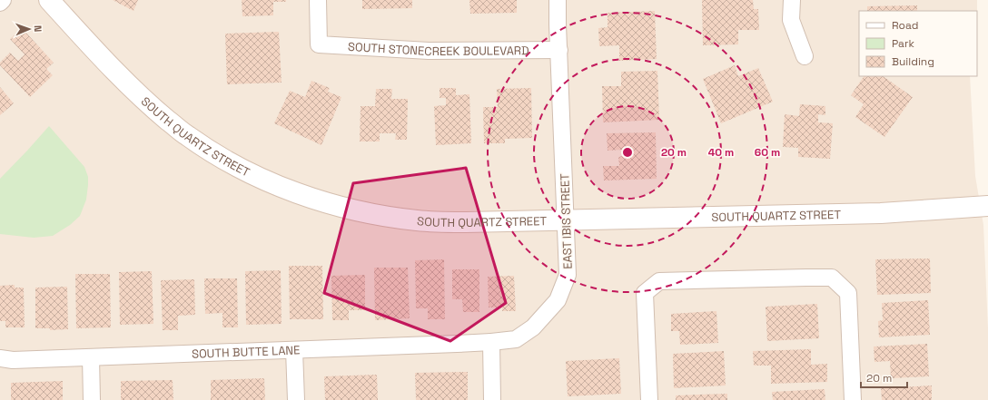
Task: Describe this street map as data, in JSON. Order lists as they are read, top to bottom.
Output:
{
  "streets": {
    "street": [
      "SOUTH STONECREEK BOULEVARD",
      "SOUTH QUARTZ STREET",
      "EAST IBIS STREET",
      "SOUTH BUTTE LANE"
    ]
  },
  "crossings": [
    ["SOUTH STONECREEK BOULEVARD", "EAST IBIS STREET"],
    ["SOUTH QUARTZ STREET", "EAST IBIS STREET"],
    ["EAST IBIS STREET", "SOUTH BUTTE LANE"]
  ],
  "legend": ["Road", "Park", "Building"],
  "scale_bar": "20 m",
  "north": "right",
  "rings": ["20 m", "40 m", "60 m"]
}
